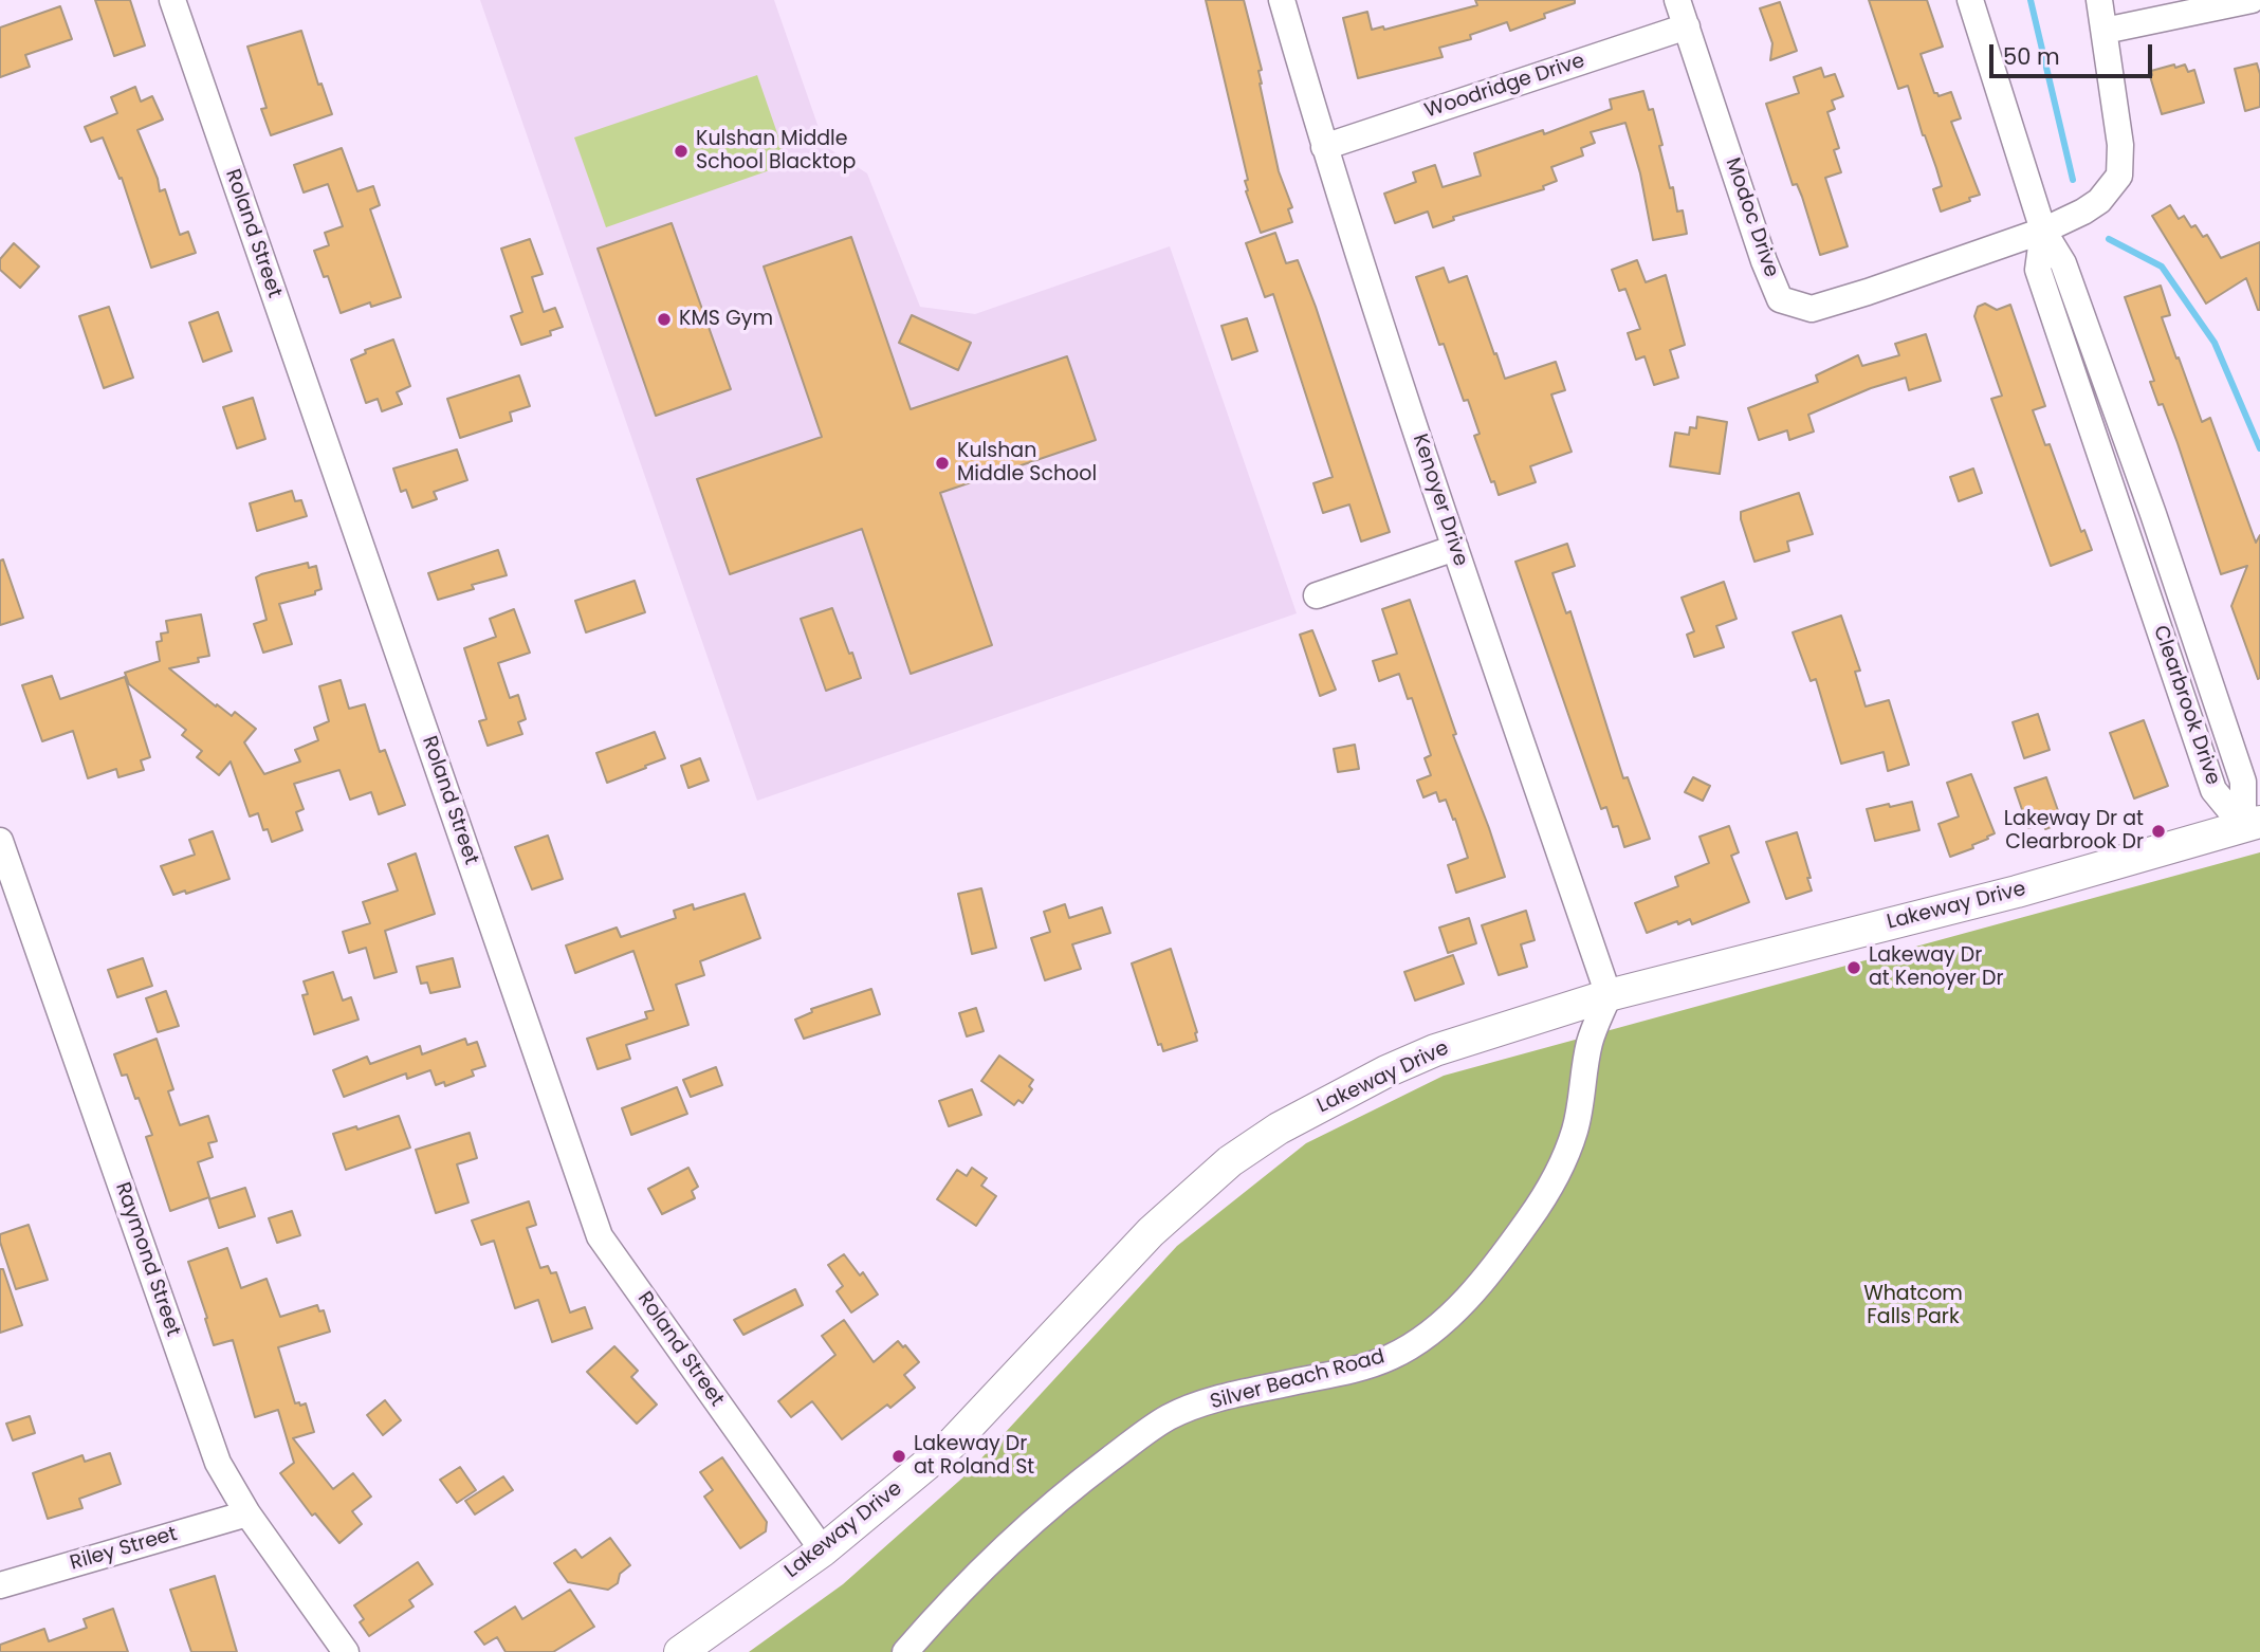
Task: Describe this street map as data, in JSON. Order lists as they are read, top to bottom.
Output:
{
  "streets": {
    "main road": ["Lakeway Drive"],
    "street": [
      "Woodridge Drive",
      "Modoc Drive",
      "Roland Street",
      "Kenoyer Drive",
      "Clearbrook Drive",
      "Raymond Street",
      "Silver Beach Road",
      "Riley Street"
    ]
  },
  "crossings": [
    ["Woodridge Drive", "Modoc Drive"],
    ["Woodridge Drive", "Kenoyer Drive"],
    ["Modoc Drive", "Clearbrook Drive"],
    ["Roland Street", "Lakeway Drive"],
    ["Kenoyer Drive", "Lakeway Drive"],
    ["Kenoyer Drive", "Silver Beach Road"],
    ["Clearbrook Drive", "Lakeway Drive"],
    ["Lakeway Drive", "Silver Beach Road"],
    ["Raymond Street", "Riley Street"]
  ],
  "parks": ["Whatcom Falls Park"],
  "places": [
    "Kulshan Middle School Blacktop",
    "KMS Gym",
    "Kulshan Middle School",
    "Lakeway Dr at Clearbrook Dr",
    "Lakeway Dr at Kenoyer Dr",
    "Lakeway Dr at Roland St"
  ],
  "scale_bar": "50 m"
}
